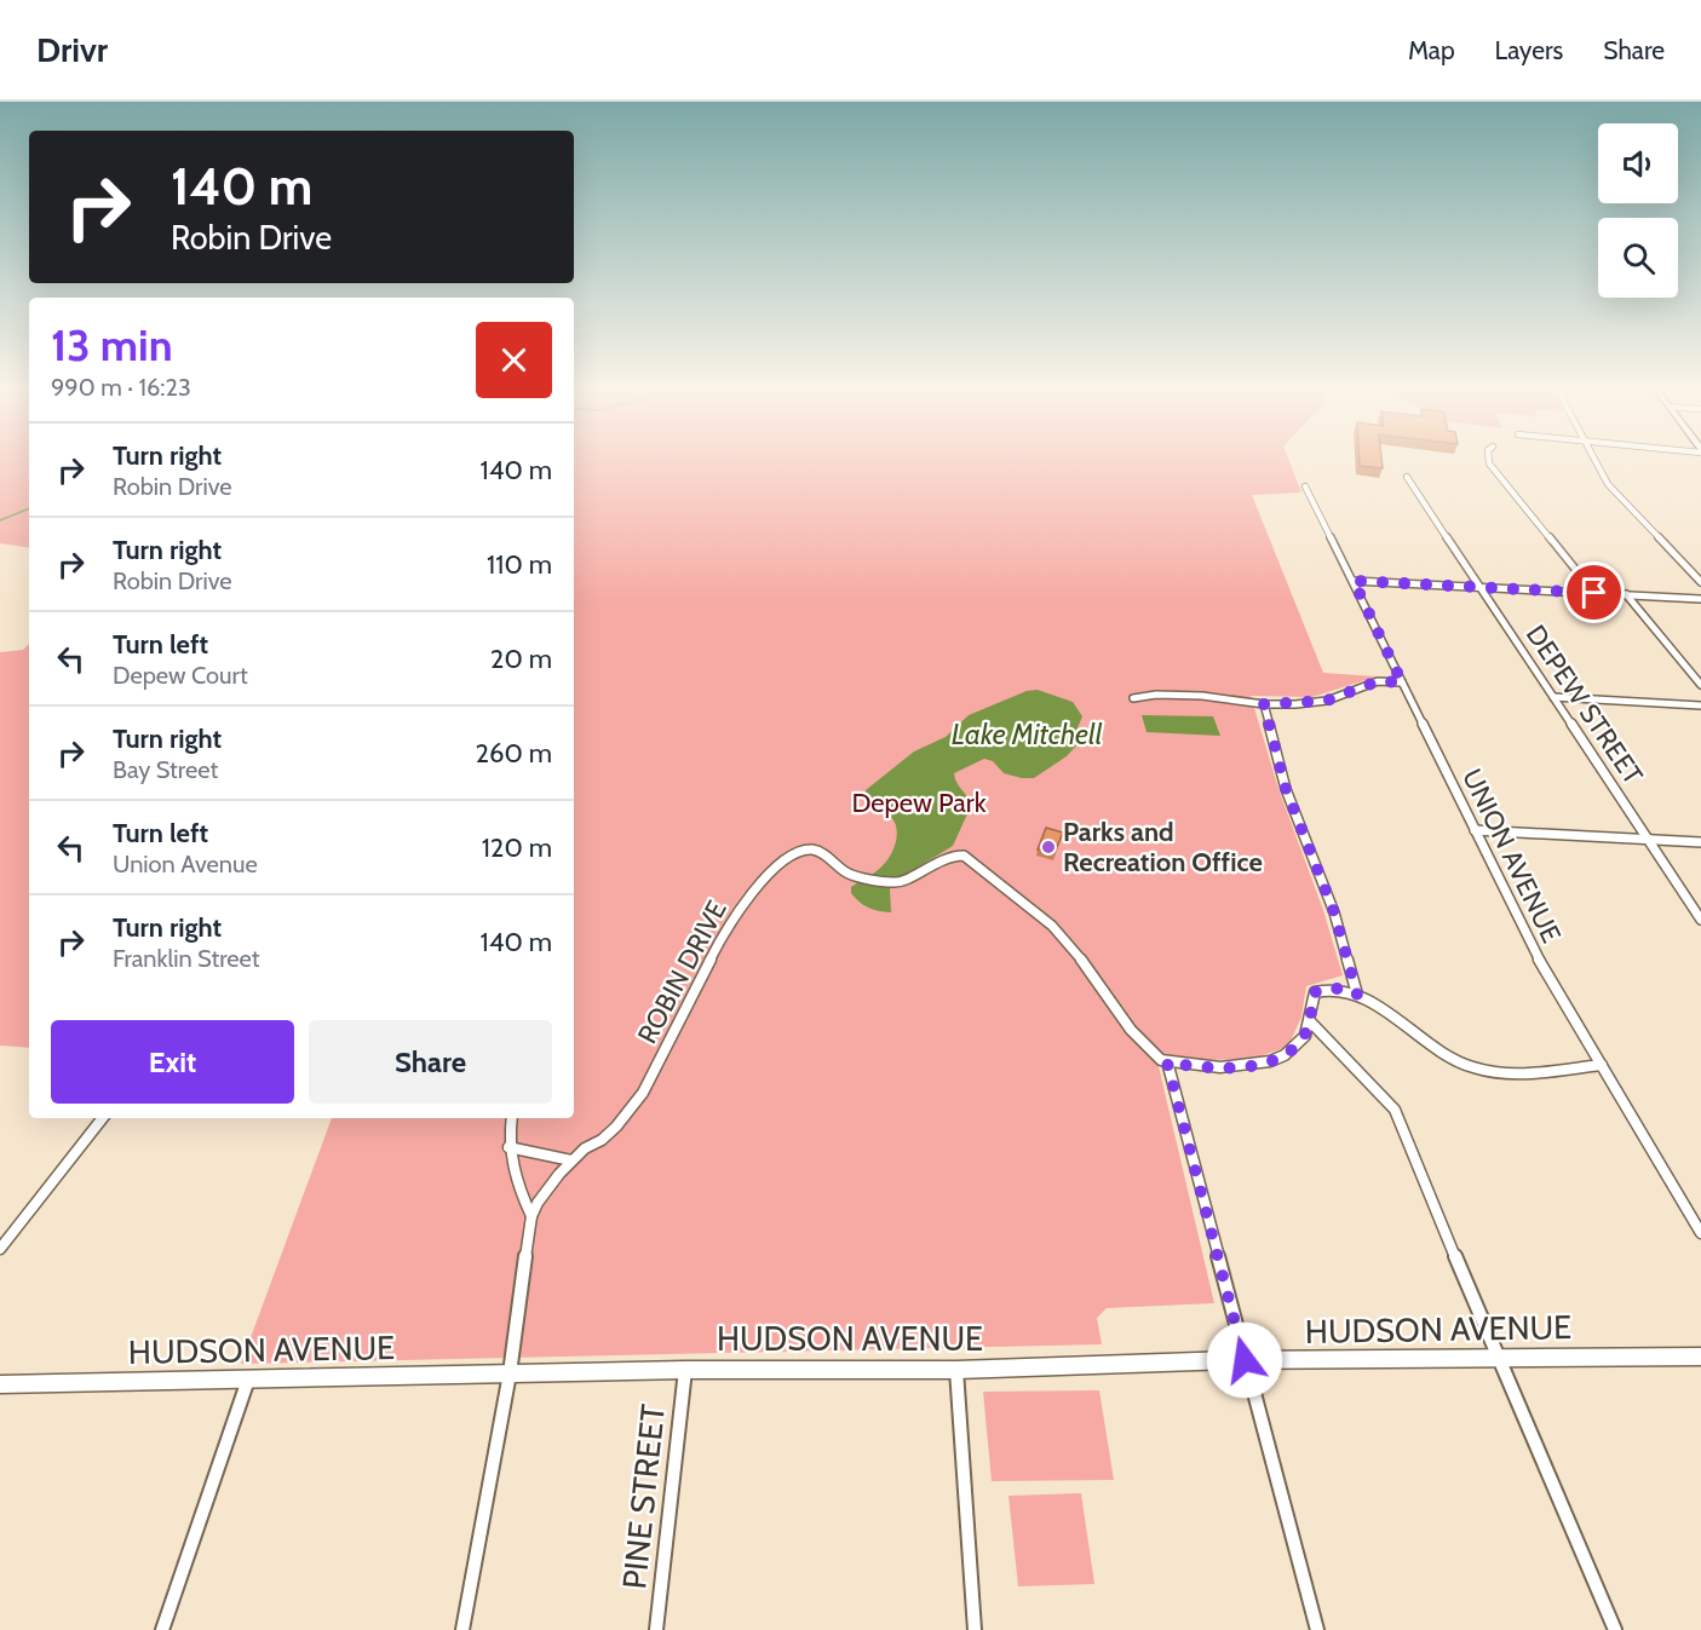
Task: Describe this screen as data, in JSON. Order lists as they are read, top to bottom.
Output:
{
  "streets": {
    "street": [
      "DEPEW STREET",
      "UNION AVENUE",
      "ROBIN DRIVE",
      "HUDSON AVENUE",
      "PINE STREET"
    ]
  },
  "crossings": [
    ["ROBIN DRIVE", "HUDSON AVENUE"],
    ["HUDSON AVENUE", "PINE STREET"]
  ],
  "water": ["Lake Mitchell"],
  "parks": ["Depew Park"],
  "places": ["Parks and Recreation Office"],
  "page": {
    "header": "Drivr",
    "nav": ["Map", "Layers", "Share"],
    "turn": ["140 m", "Robin Drive"],
    "heading": ["13 min", "990 m · 16:23"],
    "list": [
      {
        "name": "Turn right",
        "note": "Robin Drive",
        "value": "140 m"
      },
      {
        "name": "Turn right",
        "note": "Robin Drive",
        "value": "110 m"
      },
      {
        "name": "Turn left",
        "note": "Depew Court",
        "value": "20 m"
      },
      {
        "name": "Turn right",
        "note": "Bay Street",
        "value": "260 m"
      },
      {
        "name": "Turn left",
        "note": "Union Avenue",
        "value": "120 m"
      },
      {
        "name": "Turn right",
        "note": "Franklin Street",
        "value": "140 m"
      }
    ],
    "buttons": ["Exit", "Share"]
  }
}
